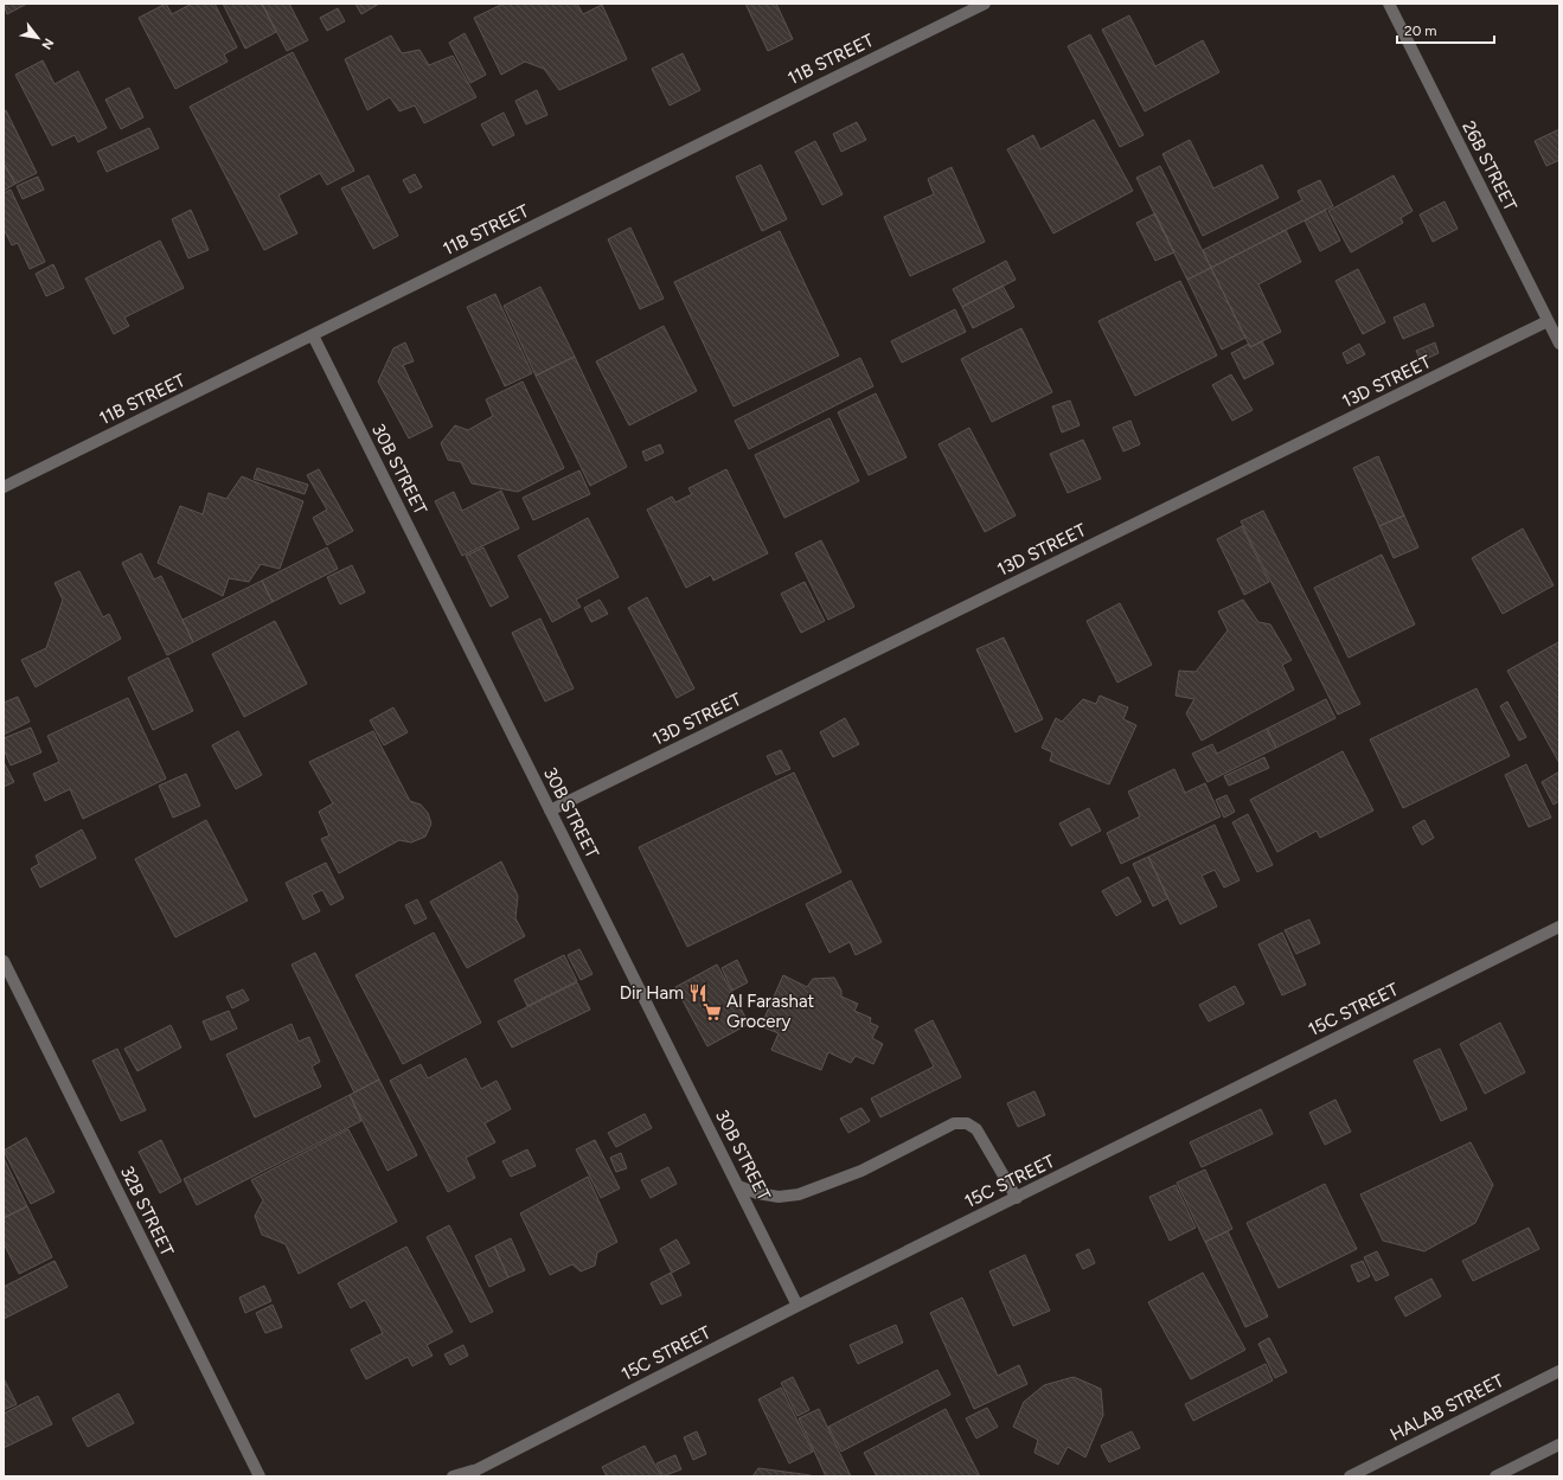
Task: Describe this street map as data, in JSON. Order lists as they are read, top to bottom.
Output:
{
  "streets": {
    "street": [
      "11B STREET",
      "26B STREET",
      "13D STREET",
      "30B STREET",
      "15C STREET",
      "32B STREET",
      "HALAB STREET"
    ]
  },
  "crossings": [
    ["11B STREET", "30B STREET"],
    ["26B STREET", "13D STREET"],
    ["13D STREET", "30B STREET"],
    ["30B STREET", "15C STREET"]
  ],
  "places": {
    "restaurant": ["Dir Ham"],
    "supermarket": ["Al Farashat Grocery"]
  },
  "scale_bar": "20 m",
  "north": "bottom right"
}
